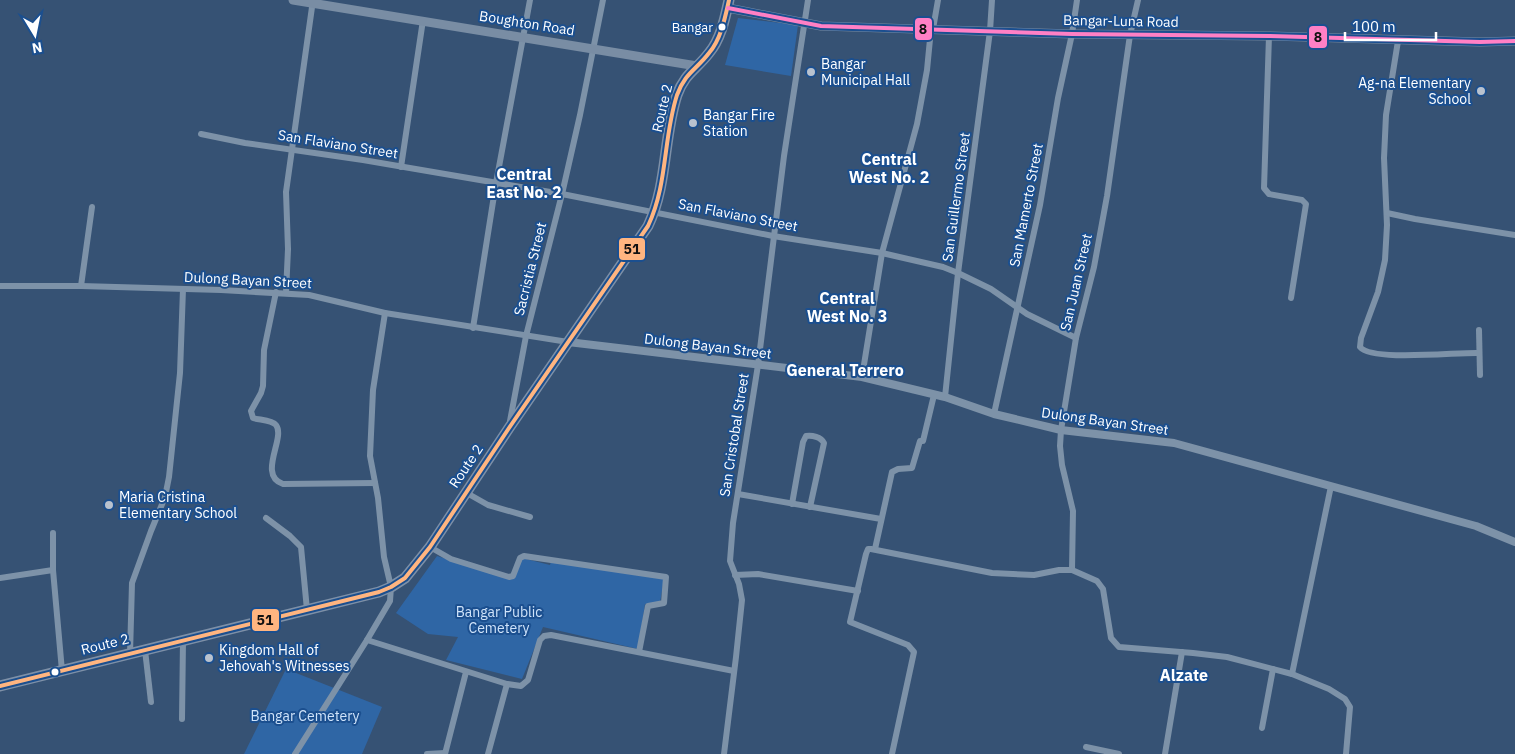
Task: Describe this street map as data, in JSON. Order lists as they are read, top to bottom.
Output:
{
  "streets": {
    "highway": ["Route 2"],
    "main road": ["Bangar-Luna Road", "Boughton Road"],
    "street": [
      "San Flaviano Street",
      "San Guillermo Street",
      "San Mamerto Street",
      "Sacristia Street",
      "Dulong Bayan Street",
      "San Juan Street",
      "San Cristobal Street"
    ]
  },
  "crossings": [
    ["Bangar-Luna Road", "Route 2"],
    ["Bangar-Luna Road", "San Guillermo Street"],
    ["Bangar-Luna Road", "San Mamerto Street"],
    ["Bangar-Luna Road", "San Juan Street"],
    ["Bangar-Luna Road", "San Cristobal Street"],
    ["Boughton Road", "Route 2"],
    ["Boughton Road", "Sacristia Street"],
    ["Route 2", "San Flaviano Street"],
    ["Route 2", "Sacristia Street"],
    ["Route 2", "Dulong Bayan Street"],
    ["San Flaviano Street", "San Guillermo Street"],
    ["San Flaviano Street", "San Mamerto Street"],
    ["San Flaviano Street", "Sacristia Street"],
    ["San Flaviano Street", "San Juan Street"],
    ["San Flaviano Street", "San Cristobal Street"],
    ["San Guillermo Street", "Dulong Bayan Street"],
    ["San Mamerto Street", "Dulong Bayan Street"],
    ["Sacristia Street", "Dulong Bayan Street"],
    ["Dulong Bayan Street", "San Juan Street"],
    ["Dulong Bayan Street", "San Cristobal Street"]
  ],
  "districts": [
    "Central West No. 2",
    "Central East No. 2",
    "Central West No. 3",
    "General Terrero",
    "Alzate"
  ],
  "parks": ["Bangar Public Cemetery", "Bangar Cemetery"],
  "places": [
    "Bangar",
    "Bangar Municipal Hall",
    "Ag-na Elementary School",
    "Bangar Fire Station",
    "Maria Cristina Elementary School",
    "Kingdom Hall of Jehovah's Witnesses"
  ],
  "lines": ["transit line 51", "transit line 8"],
  "scale_bar": "100 m",
  "north": "bottom"
}
